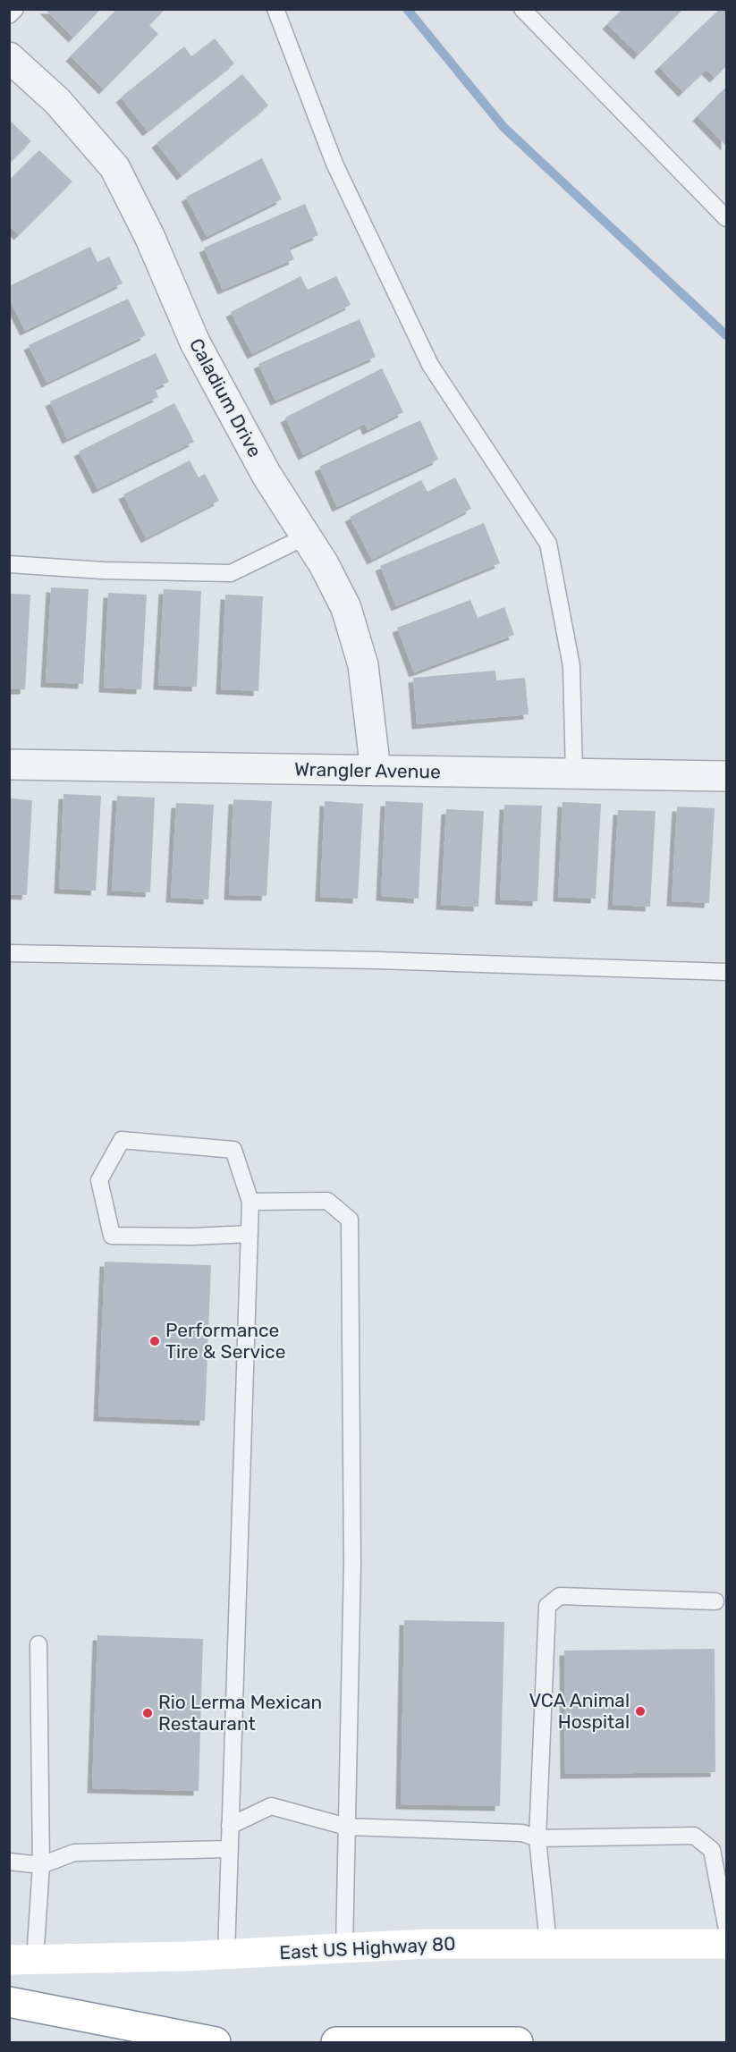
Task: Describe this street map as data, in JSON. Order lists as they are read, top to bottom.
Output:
{
  "streets": {
    "main road": ["East US Highway 80"],
    "street": ["Caladium Drive", "Wrangler Avenue"]
  },
  "crossings": [
    ["Caladium Drive", "Wrangler Avenue"]
  ],
  "places": ["Performance Tire & Service", "VCA Animal Hospital", "Rio Lerma Mexican Restaurant"]
}
